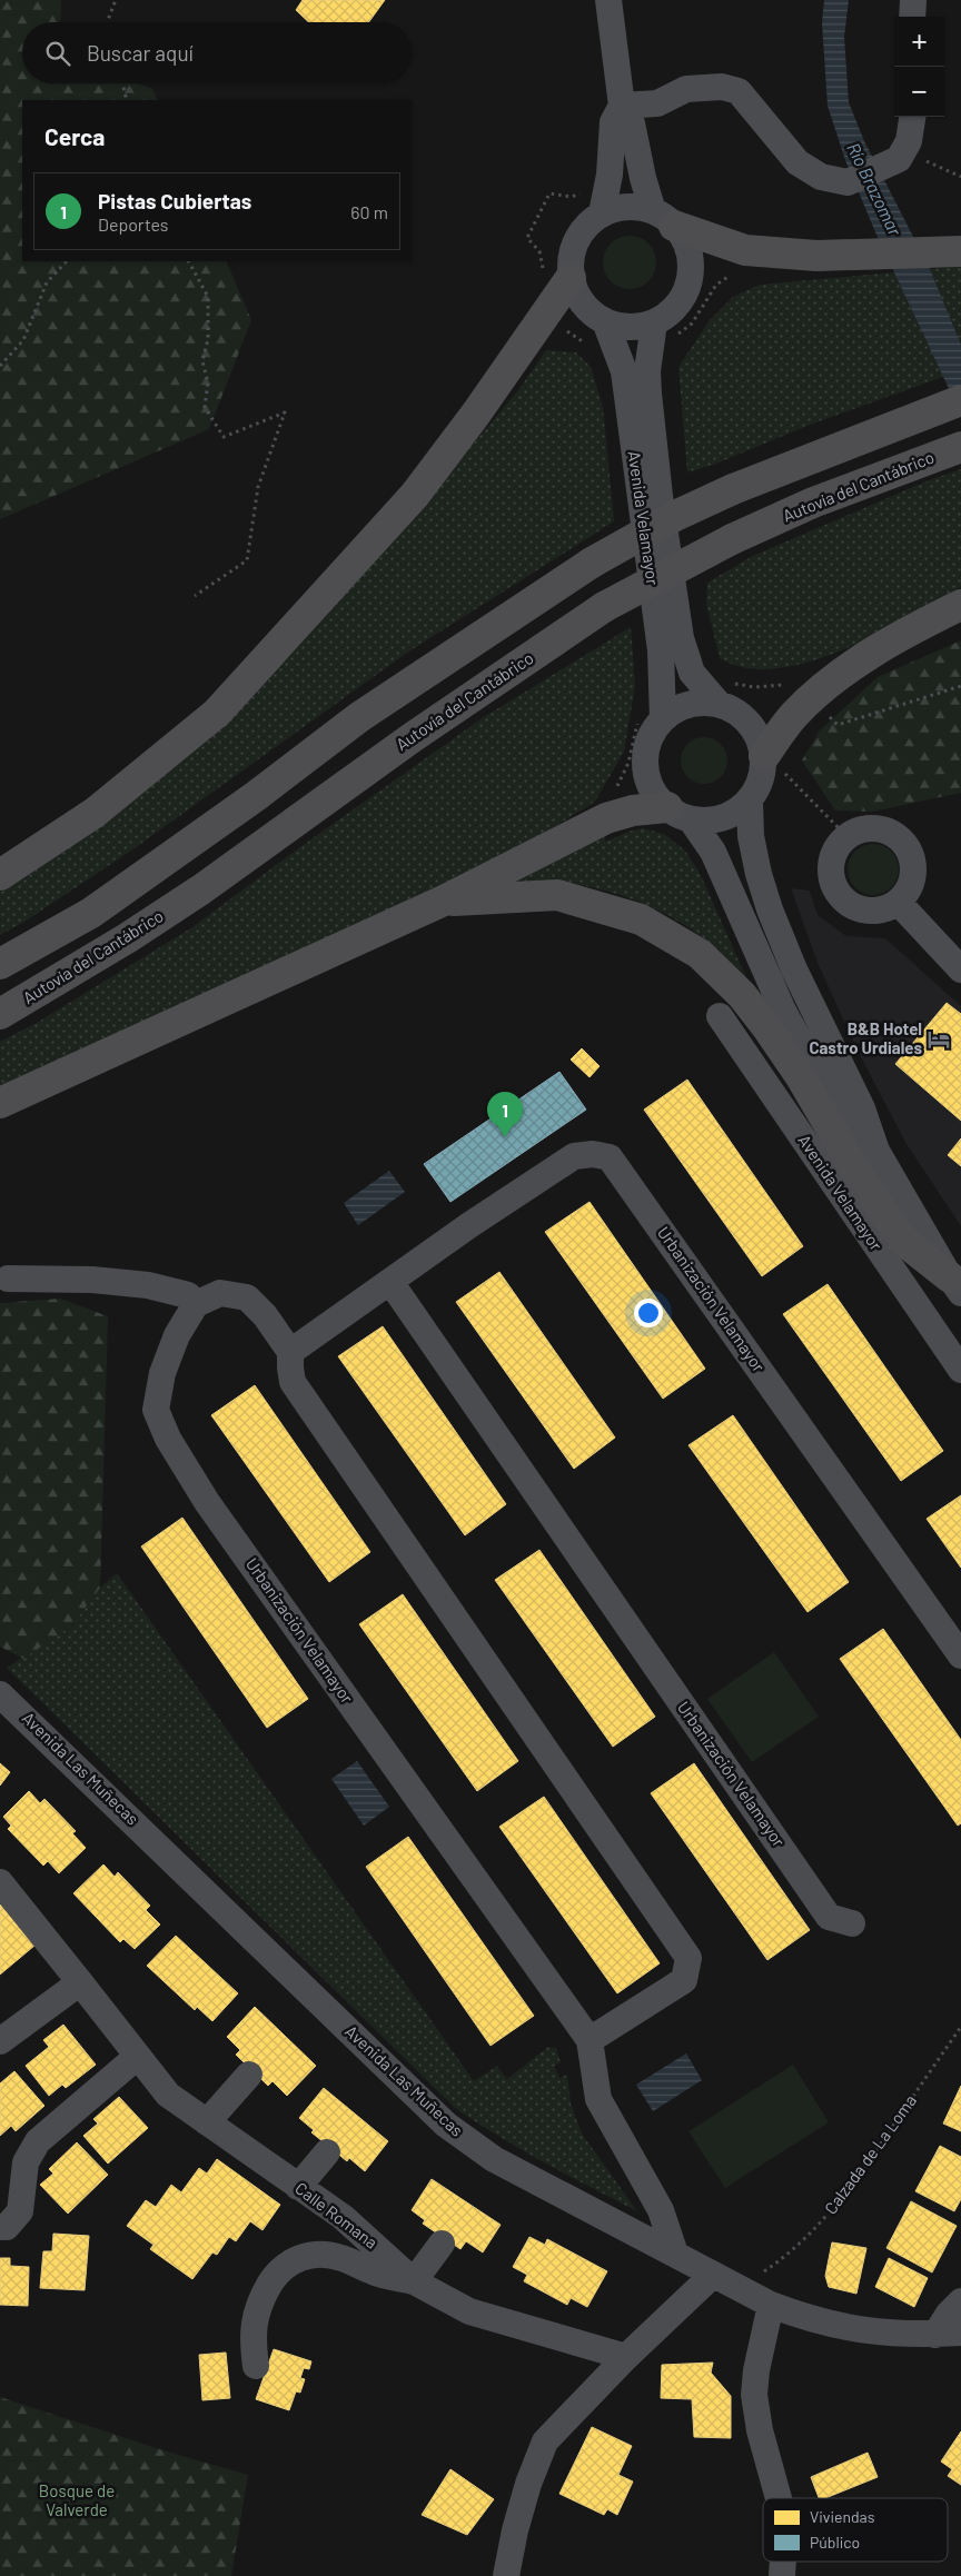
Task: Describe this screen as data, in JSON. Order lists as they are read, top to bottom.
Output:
{
  "streets": {
    "highway": ["Autovía del Cantábrico"],
    "street": [
      "Avenida Velamayor",
      "Urbanización Velamayor",
      "Avenida Las Muñecas",
      "Calle Romana"
    ],
    "path": ["Calzada de La Loma"]
  },
  "crossings": [
    ["Urbanización Velamayor", "Avenida Las Muñecas"],
    ["Avenida Las Muñecas", "Calzada de La Loma"]
  ],
  "water": ["Río Brazomar"],
  "parks": ["Bosque de Valverde"],
  "places": {
    "hotel": ["B&B Hotel Castro Urdiales"]
  },
  "legend": ["Viviendas", "Público"],
  "page": {
    "map_buttons": ["+", "−"],
    "search": "Buscar aquí",
    "heading": "Cerca",
    "list": [
      {
        "mark": "1",
        "name": "Pistas Cubiertas",
        "note": "Deportes",
        "value": "60 m"
      }
    ],
    "pins": "1"
  }
}
